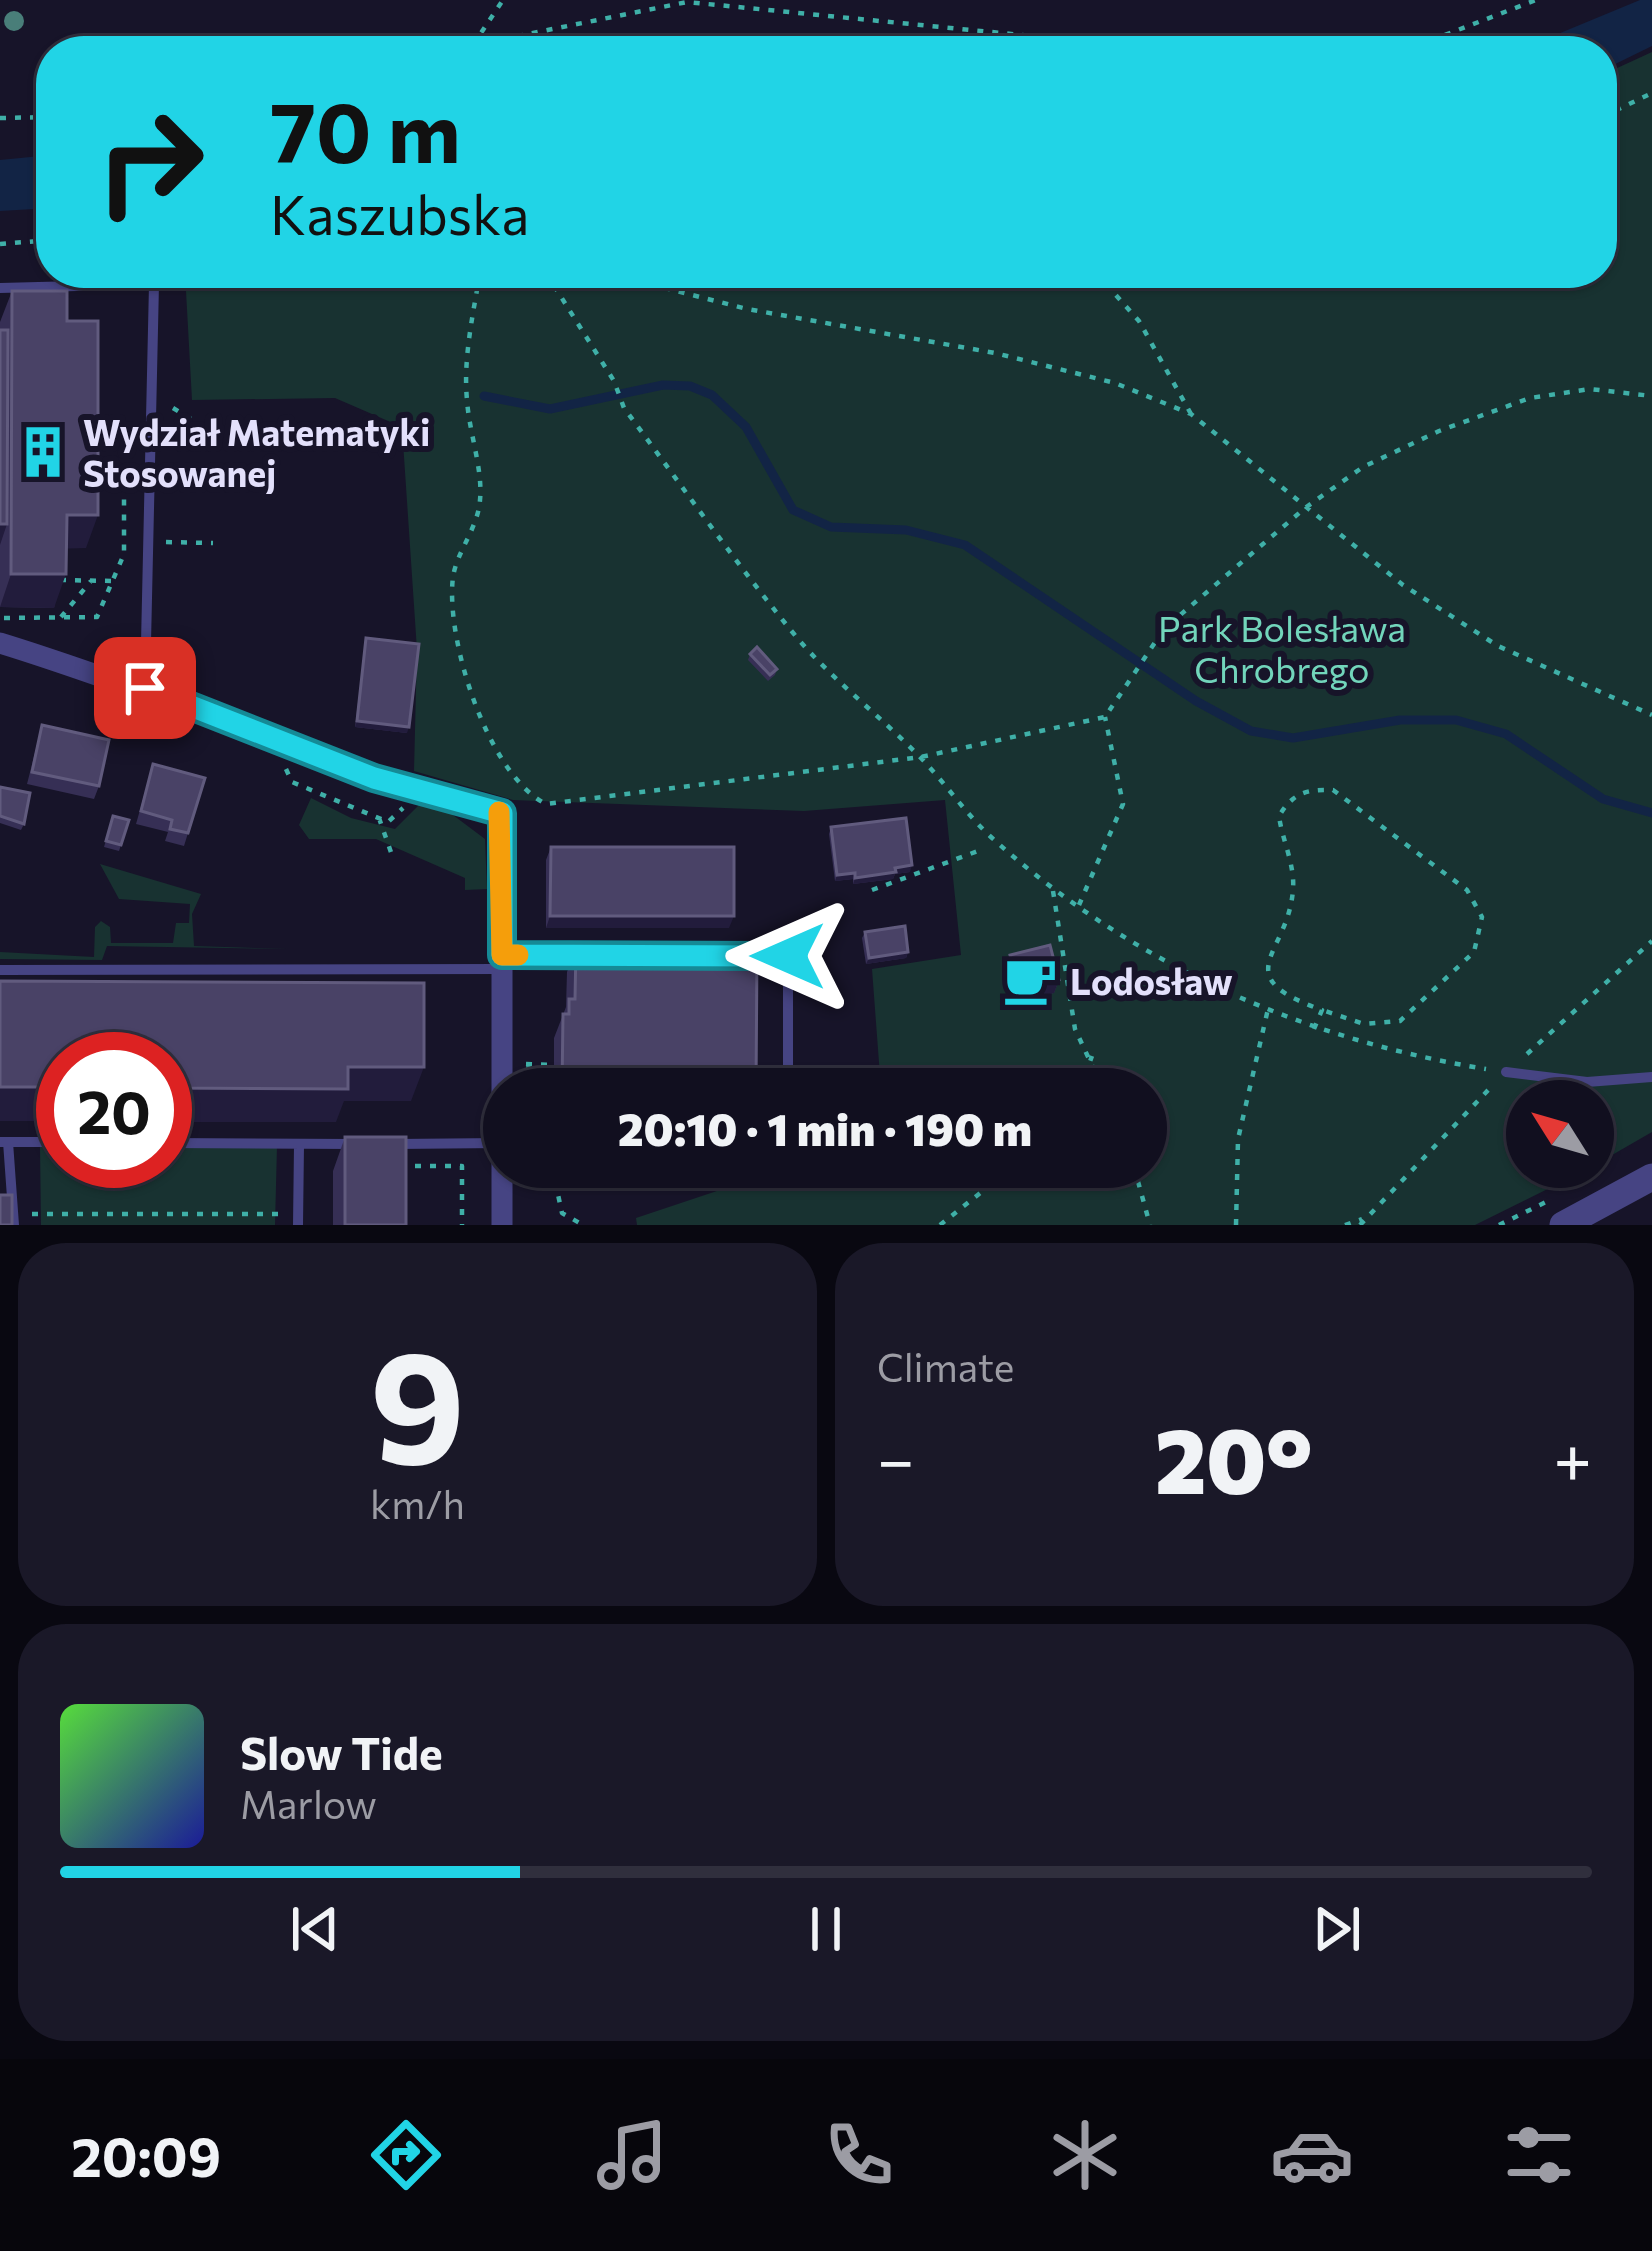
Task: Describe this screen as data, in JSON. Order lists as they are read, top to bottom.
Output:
{
  "parks": ["Park Bolesława Chrobrego"],
  "places": {
    "building": ["Wydział Matematyki Stosowanej"],
    "cafe": ["Lodosław"]
  },
  "north": "top left",
  "page": {
    "turn": ["70 m", "Kaszubska"],
    "limit": "20",
    "trip": "20:10 · 1 min · 190 m",
    "tile": [
      ["9", "km/h"],
      "Climate"
    ],
    "heat": ["−", "20°", "+"],
    "song": ["Slow Tide", "Marlow"],
    "tabs": "20:09"
  }
}
